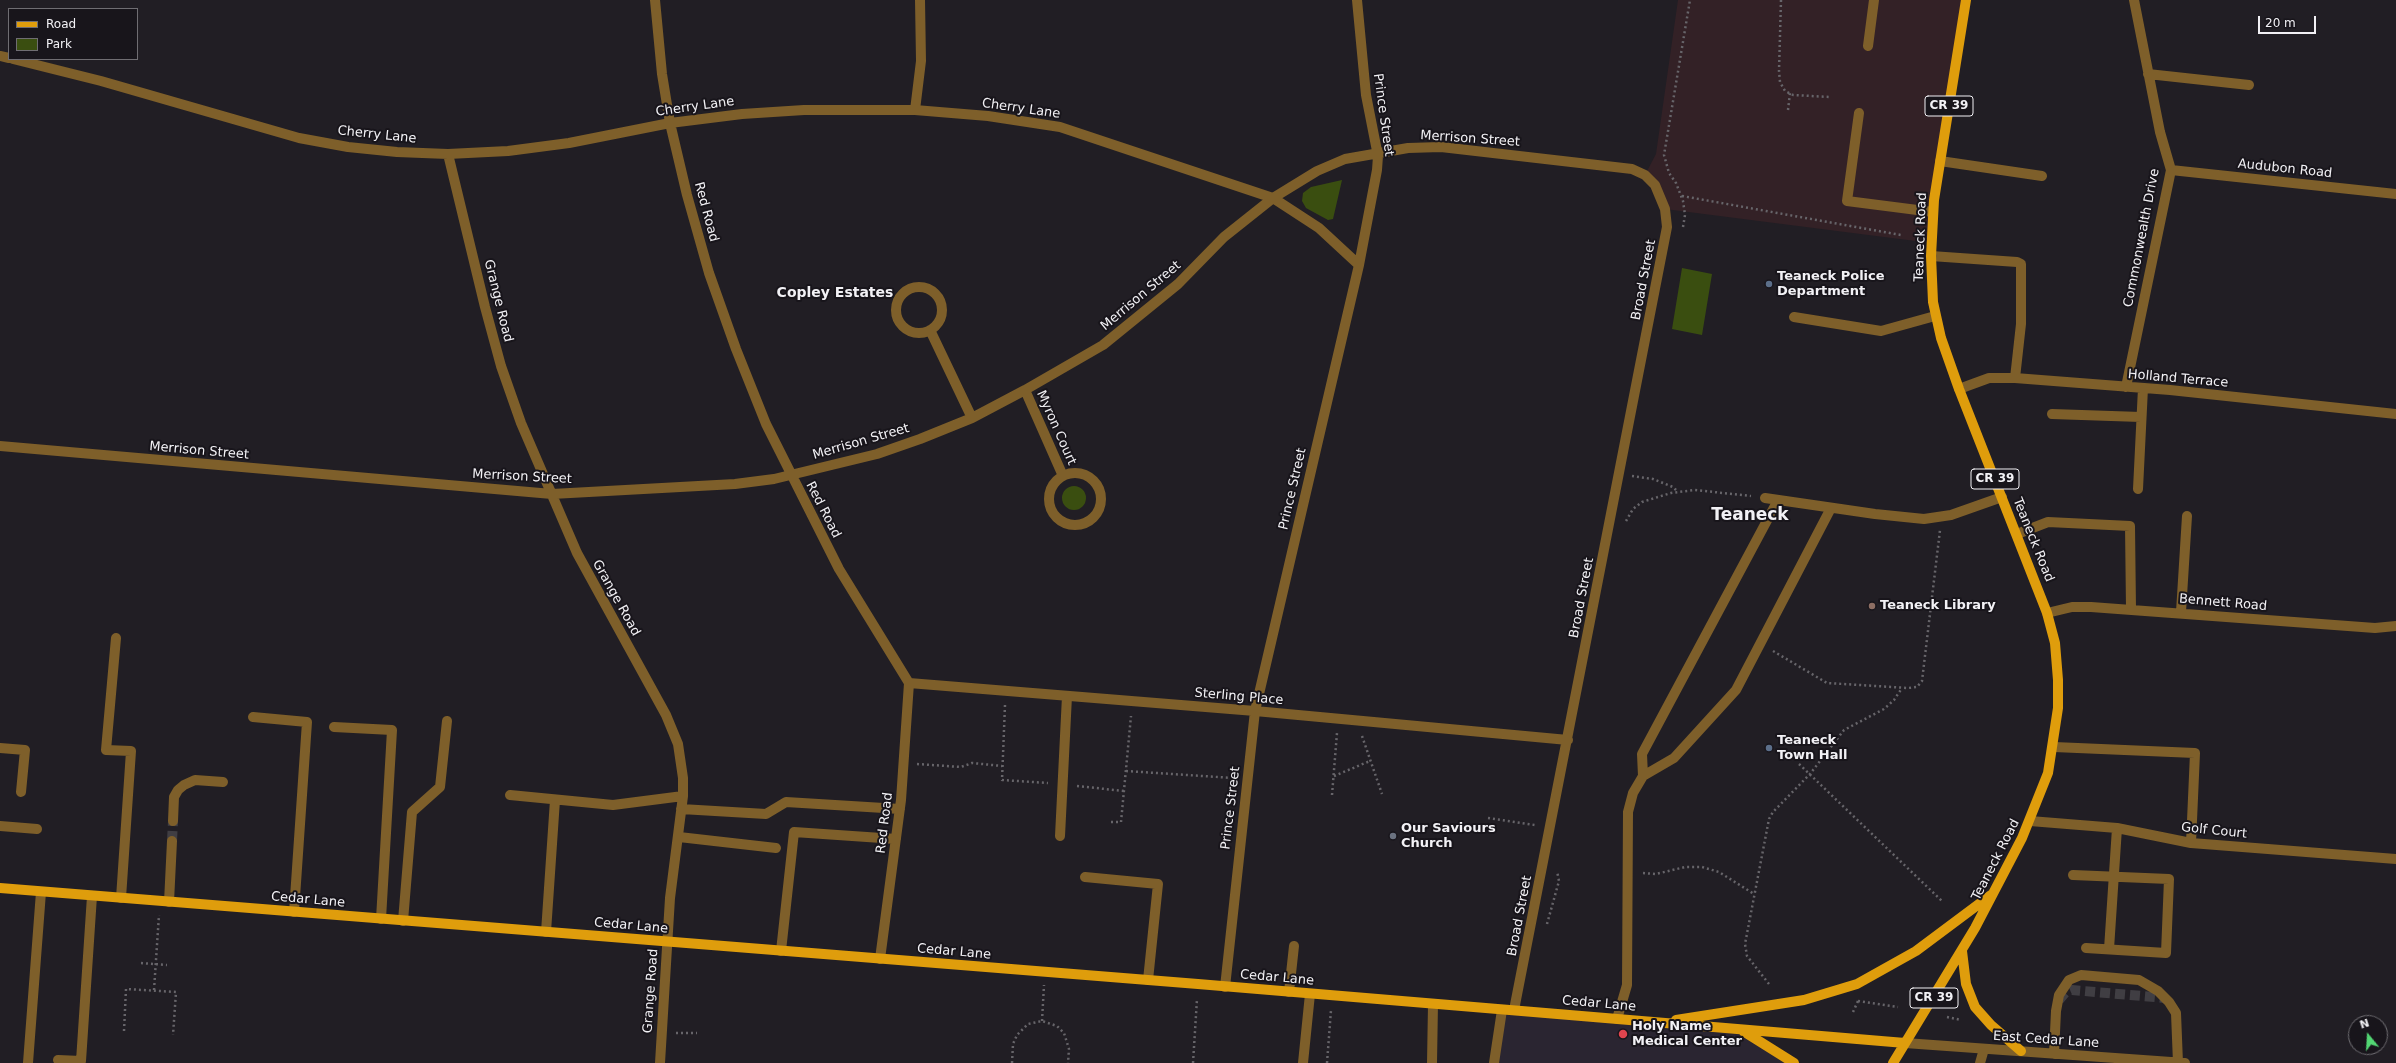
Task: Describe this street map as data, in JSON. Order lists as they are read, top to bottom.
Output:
{
  "streets": {
    "main road": ["CR 39", "Teaneck Road", "Cedar Lane"],
    "street": [
      "Cherry Lane",
      "Prince Street",
      "Merrison Street",
      "Audubon Road",
      "Red Road",
      "Commonwealth Drive",
      "Broad Street",
      "Grange Road",
      "Holland Terrace",
      "Myron Court",
      "Bennett Road",
      "Sterling Place",
      "Golf Court",
      "East Cedar Lane"
    ]
  },
  "crossings": [
    ["Cherry Lane", "Prince Street"],
    ["Cherry Lane", "Merrison Street"],
    ["Cherry Lane", "Red Road"],
    ["Cherry Lane", "Grange Road"],
    ["Prince Street", "Merrison Street"],
    ["Prince Street", "Sterling Place"],
    ["Prince Street", "Cedar Lane"],
    ["Merrison Street", "Red Road"],
    ["Merrison Street", "Broad Street"],
    ["Merrison Street", "Grange Road"],
    ["Merrison Street", "Myron Court"],
    ["Audubon Road", "Commonwealth Drive"],
    ["Red Road", "Sterling Place"],
    ["Red Road", "Cedar Lane"],
    ["Teaneck Road", "Holland Terrace"],
    ["Teaneck Road", "Bennett Road"],
    ["Teaneck Road", "Golf Court"],
    ["Teaneck Road", "Cedar Lane"],
    ["Teaneck Road", "East Cedar Lane"],
    ["Commonwealth Drive", "Holland Terrace"],
    ["Broad Street", "Sterling Place"],
    ["Broad Street", "Cedar Lane"],
    ["Grange Road", "Cedar Lane"],
    ["Cedar Lane", "East Cedar Lane"]
  ],
  "districts": ["Copley Estates", "Teaneck"],
  "places": [
    "Teaneck Police Department",
    "Teaneck Library",
    "Teaneck Town Hall",
    "Our Saviours Church",
    "Holy Name Medical Center"
  ],
  "legend": ["Road", "Park"],
  "scale_bar": "20 m",
  "north": "top"
}
